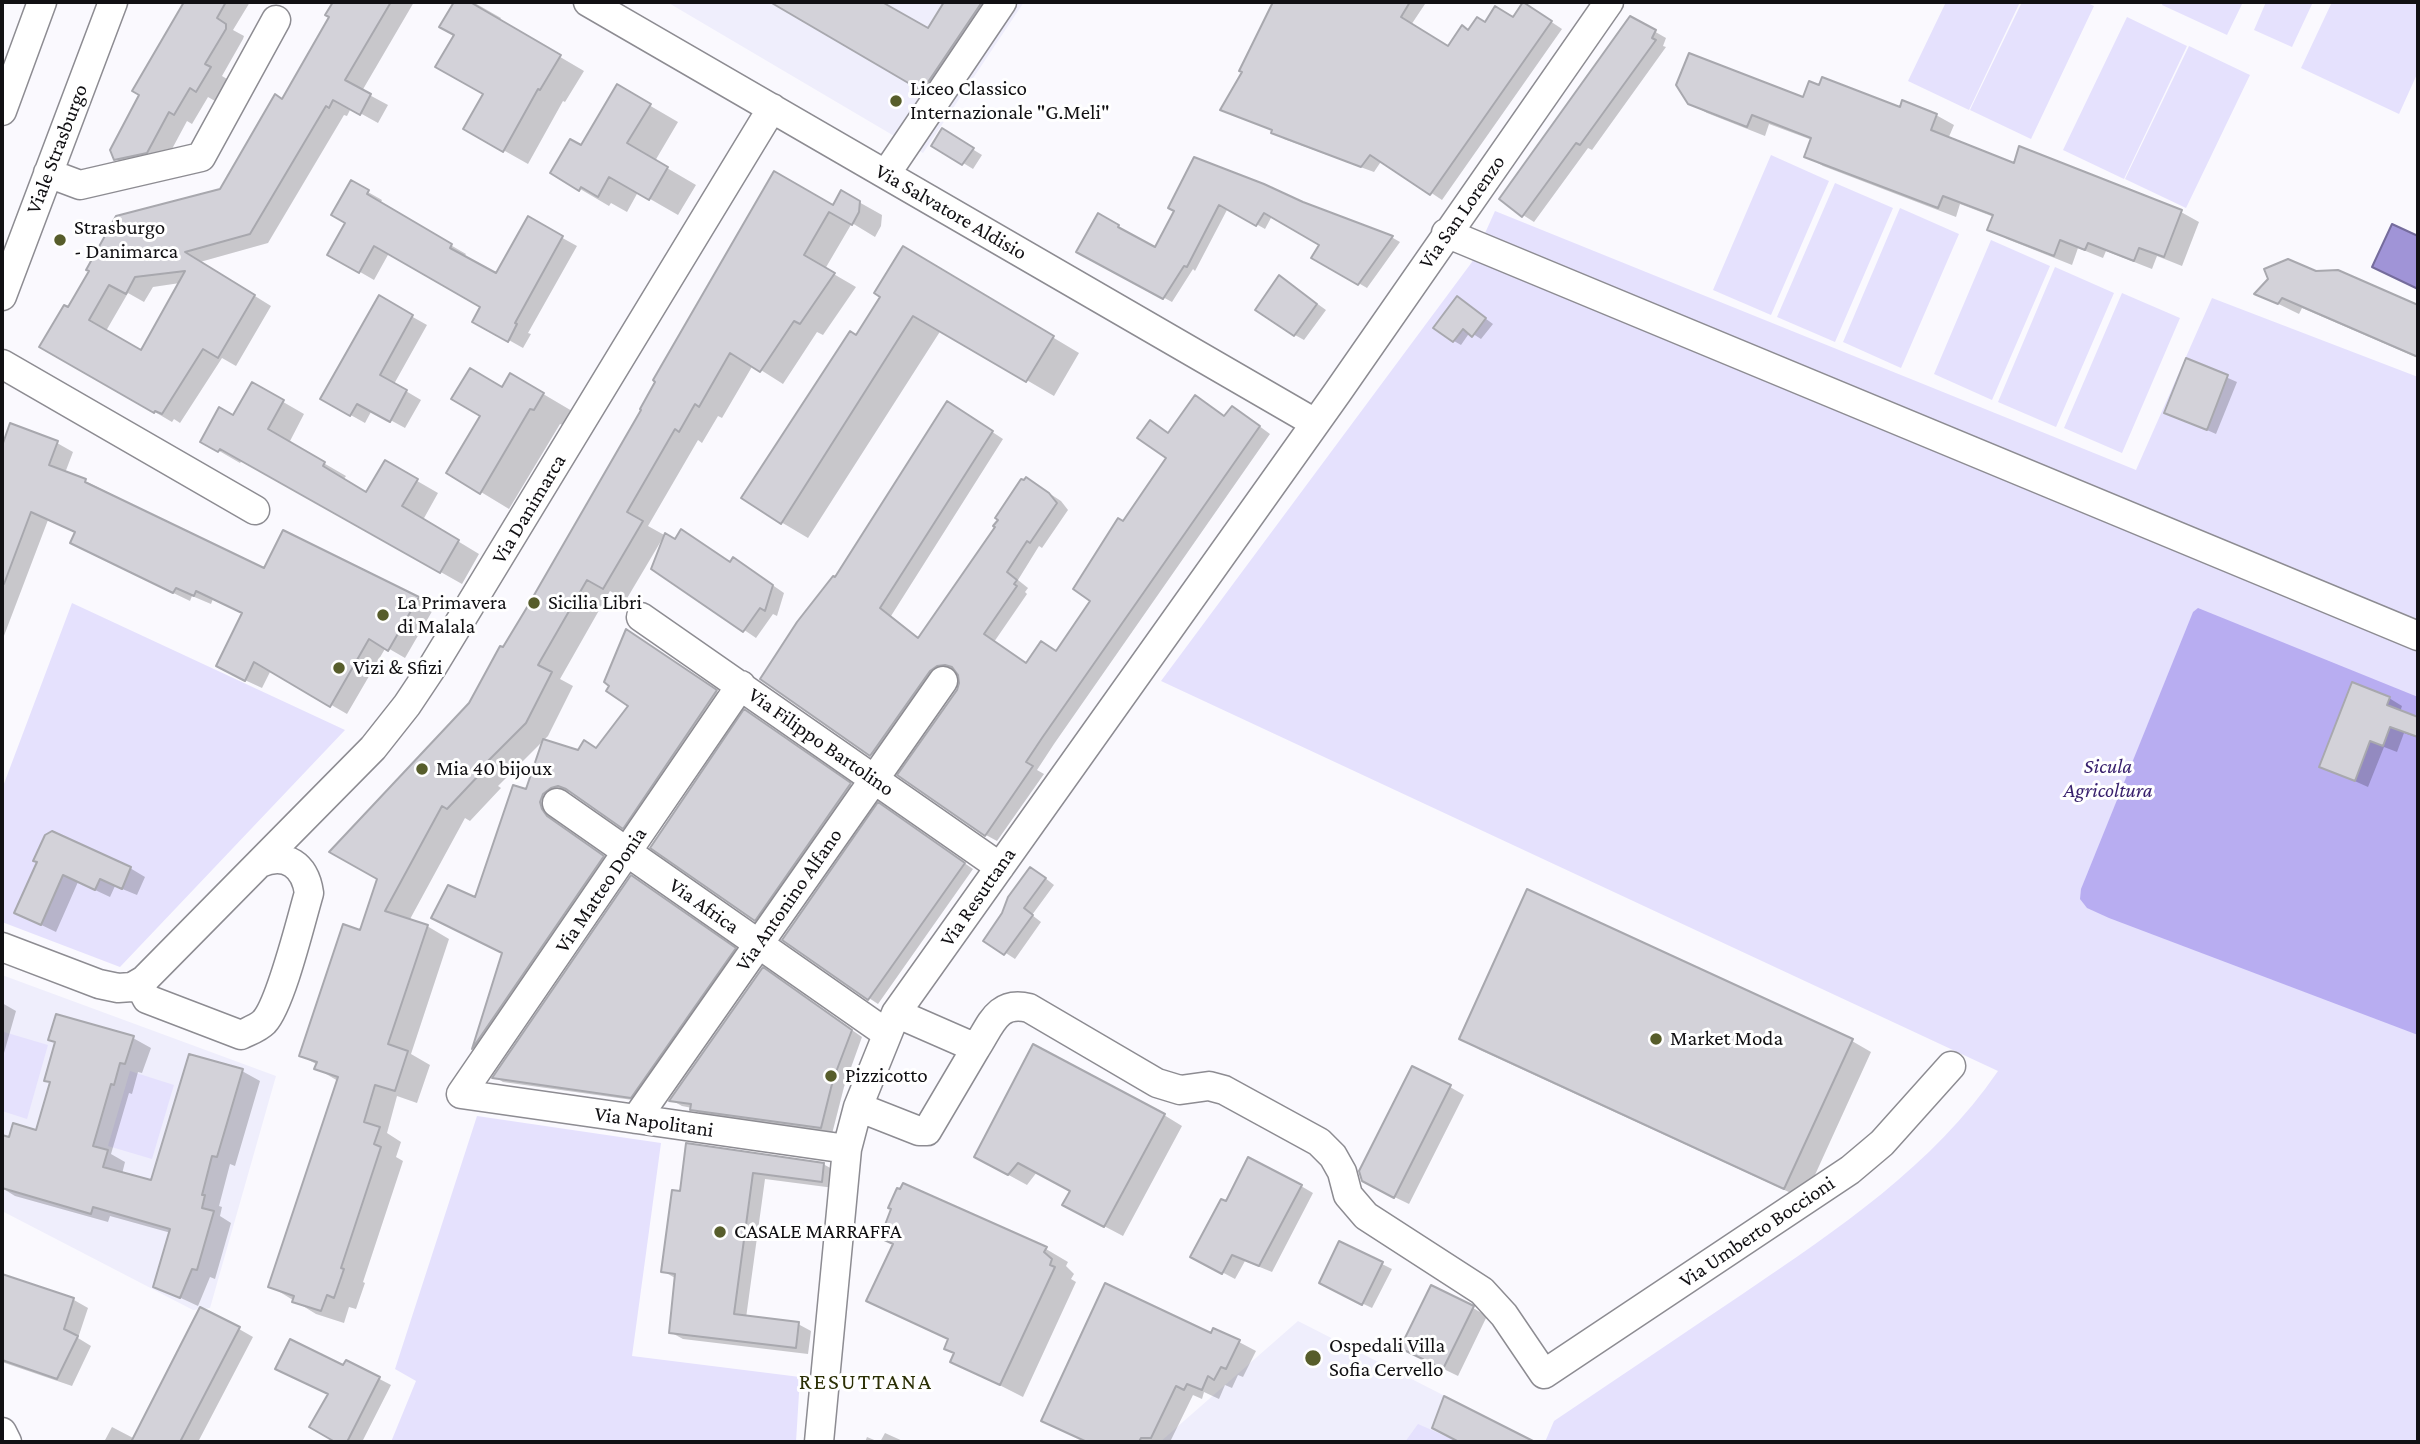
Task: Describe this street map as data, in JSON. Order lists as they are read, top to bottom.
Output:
{
  "streets": {
    "street": [
      "Viale Strasburgo",
      "Via Salvatore Aldisio",
      "Via San Lorenzo",
      "Via Danimarca",
      "Via Filippo Bartolino",
      "Via Matteo Donia",
      "Via Resuttana",
      "Via Antonino Alfano",
      "Via Africa",
      "Via Napolitani",
      "Via Umberto Boccioni"
    ]
  },
  "crossings": [
    ["Via Salvatore Aldisio", "Via San Lorenzo"],
    ["Via Salvatore Aldisio", "Via Danimarca"],
    ["Via Salvatore Aldisio", "Via Resuttana"],
    ["Via San Lorenzo", "Via Resuttana"],
    ["Via Filippo Bartolino", "Via Matteo Donia"],
    ["Via Filippo Bartolino", "Via Resuttana"],
    ["Via Filippo Bartolino", "Via Antonino Alfano"],
    ["Via Matteo Donia", "Via Africa"],
    ["Via Matteo Donia", "Via Napolitani"],
    ["Via Resuttana", "Via Africa"],
    ["Via Resuttana", "Via Napolitani"],
    ["Via Antonino Alfano", "Via Africa"],
    ["Via Antonino Alfano", "Via Napolitani"],
    ["Via Africa", "Via Umberto Boccioni"]
  ],
  "districts": ["RESUTTANA"],
  "parks": ["Sicula Agricoltura"],
  "places": [
    "Liceo Classico Internazionale \"G.Meli\"",
    "Strasburgo - Danimarca",
    "Sicilia Libri",
    "La Primavera di Malala",
    "Vizi & Sfizi",
    "Mia 40 bijoux",
    "Market Moda",
    "Pizzicotto",
    "CASALE MARRAFFA",
    "Ospedali Villa Sofia Cervello"
  ]
}
